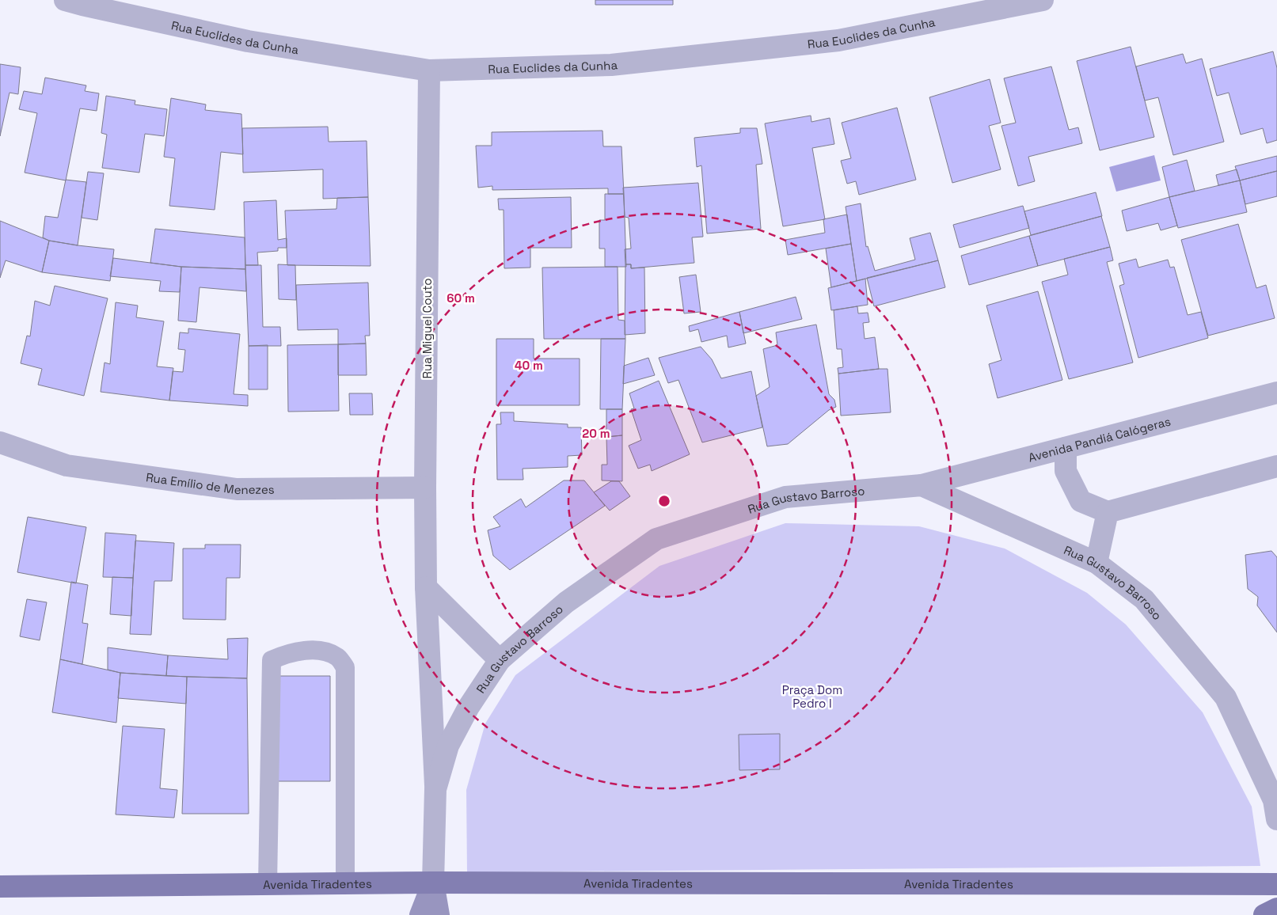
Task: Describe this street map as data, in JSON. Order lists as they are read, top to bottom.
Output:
{
  "streets": {
    "main road": ["Rua Gustavo Barroso", "Avenida Tiradentes"],
    "street": [
      "Rua Euclides da Cunha",
      "Rua Miguel Couto",
      "Avenida Pandiá Calógeras",
      "Rua Emílio de Menezes"
    ]
  },
  "crossings": [
    ["Rua Euclides da Cunha", "Rua Miguel Couto"],
    ["Rua Miguel Couto", "Rua Emílio de Menezes"],
    ["Rua Miguel Couto", "Rua Gustavo Barroso"],
    ["Avenida Pandiá Calógeras", "Rua Gustavo Barroso"],
    ["Rua Gustavo Barroso", "Avenida Tiradentes"]
  ],
  "parks": ["Praça Dom Pedro I"],
  "rings": ["60 m", "40 m", "20 m"]
}
